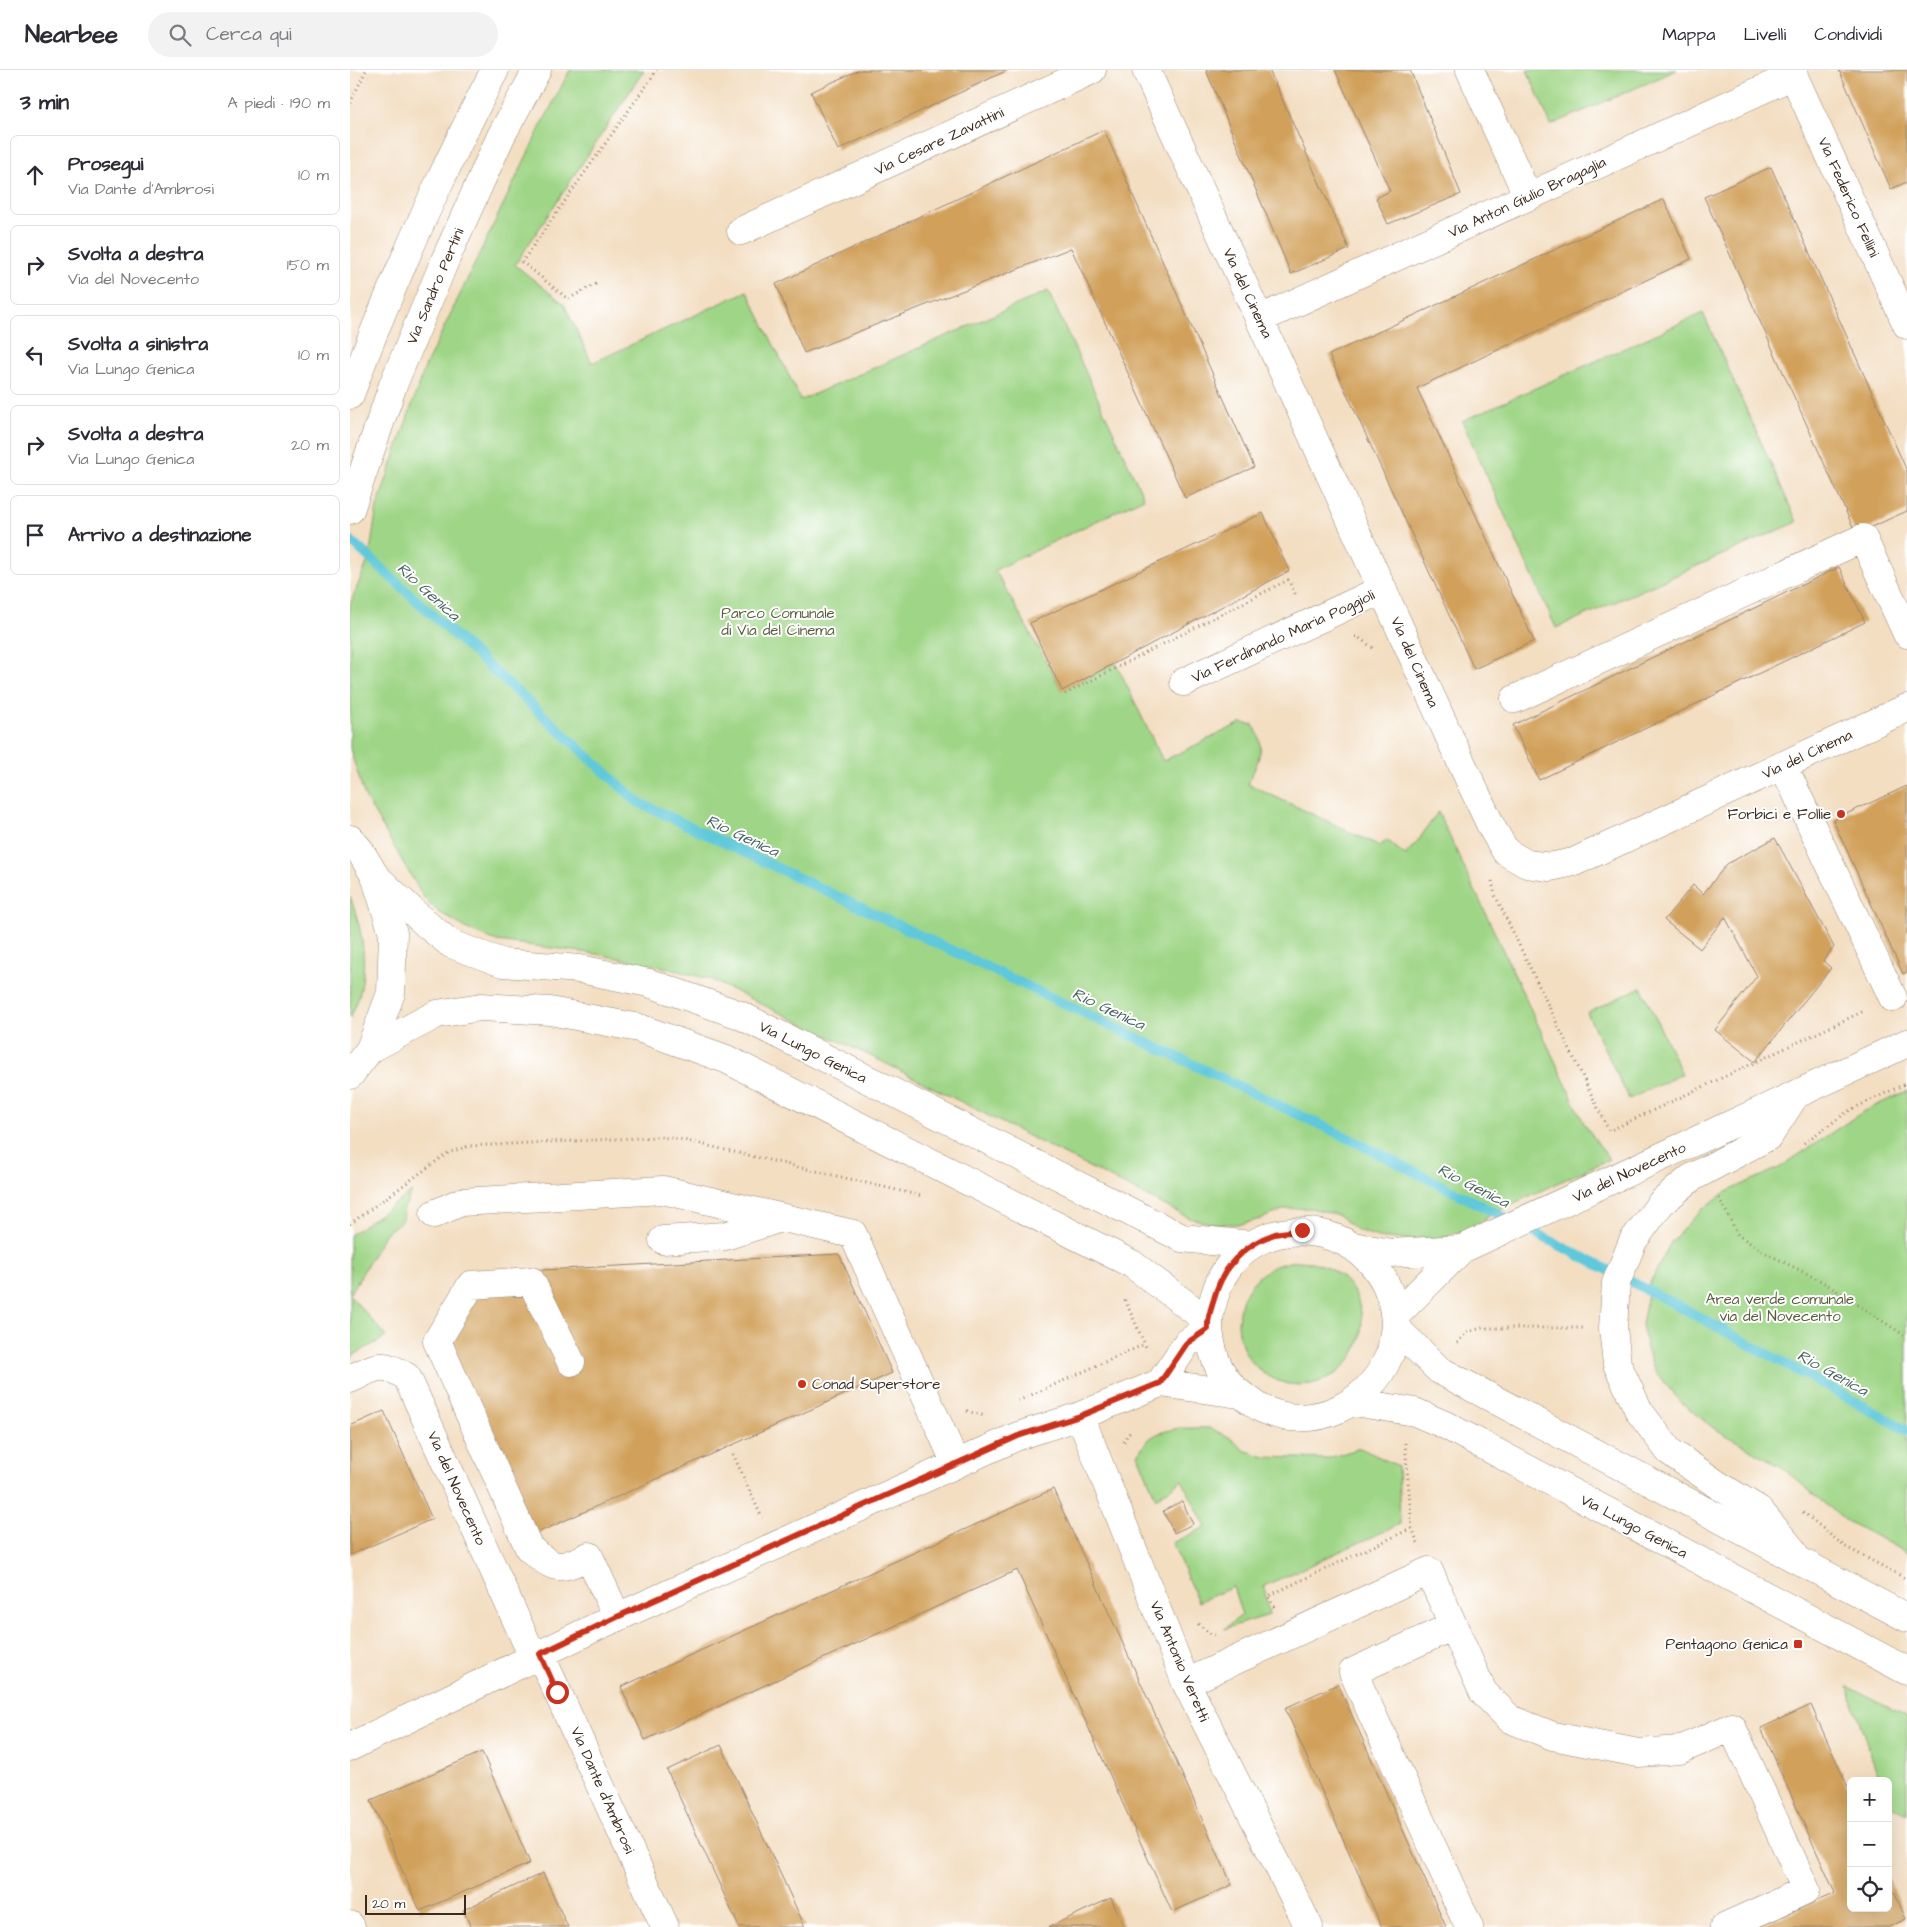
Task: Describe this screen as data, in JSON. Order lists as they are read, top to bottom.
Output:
{
  "streets": {
    "street": [
      "Via Cesare Zavattini",
      "Via Anton Giulio Bragaglia",
      "Via Federico Fellini",
      "Via Sandro Pertini",
      "Via del Cinema",
      "Via Ferdinando Maria Poggioli",
      "Via Lungo Genica",
      "Via del Novecento",
      "Via Antonio Veretti",
      "Via Dante d'Ambrosi"
    ]
  },
  "crossings": [
    ["Via Anton Giulio Bragaglia", "Via Federico Fellini"],
    ["Via Anton Giulio Bragaglia", "Via del Cinema"],
    ["Via del Cinema", "Via Ferdinando Maria Poggioli"],
    ["Via Lungo Genica", "Via del Novecento"],
    ["Via del Novecento", "Via Dante d'Ambrosi"]
  ],
  "water": ["Rio Genica"],
  "parks": ["Parco Comunale di Via del Cinema", "Area verde comunale via del Novecento"],
  "places": {
    "other": ["Forbici e Follie", "Conad Superstore"],
    "transit": ["Pentagono Genica"]
  },
  "scale_bar": "20 m",
  "page": {
    "header": "Nearbee",
    "search": "Cerca qui",
    "nav": ["Mappa", "Livelli", "Condividi"],
    "heading": ["3 min", "A piedi · 190 m"],
    "list": [
      ["Prosegui", "Via Dante d'Ambrosi", "10 m"],
      ["Svolta a destra", "Via del Novecento", "150 m"],
      ["Svolta a sinistra", "Via Lungo Genica", "10 m"],
      ["Svolta a destra", "Via Lungo Genica", "20 m"],
      "Arrivo a destinazione"
    ],
    "map_buttons": ["+", "−"],
    "scale": "20 m"
  }
}
